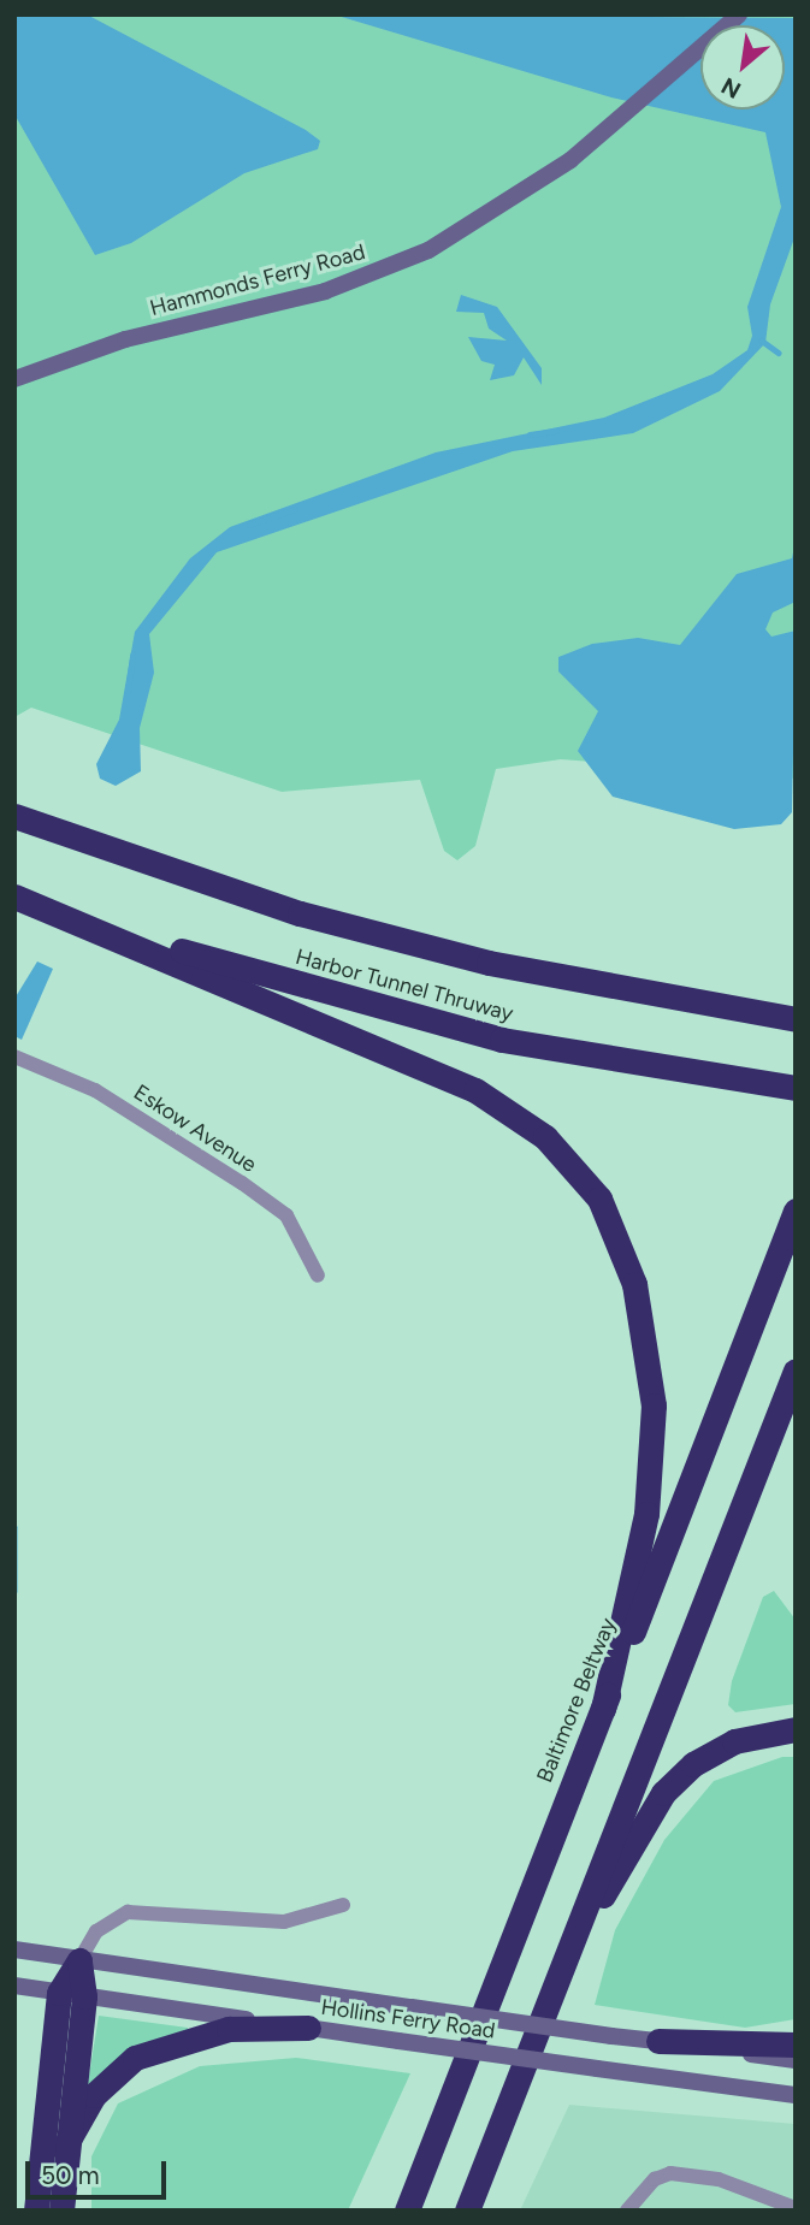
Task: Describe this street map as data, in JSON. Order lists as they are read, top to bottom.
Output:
{
  "streets": {
    "highway": ["Harbor Tunnel Thruway", "Baltimore Beltway"],
    "street": ["Hammonds Ferry Road", "Eskow Avenue", "Hollins Ferry Road"]
  },
  "scale_bar": "50 m",
  "north": "bottom left"
}
